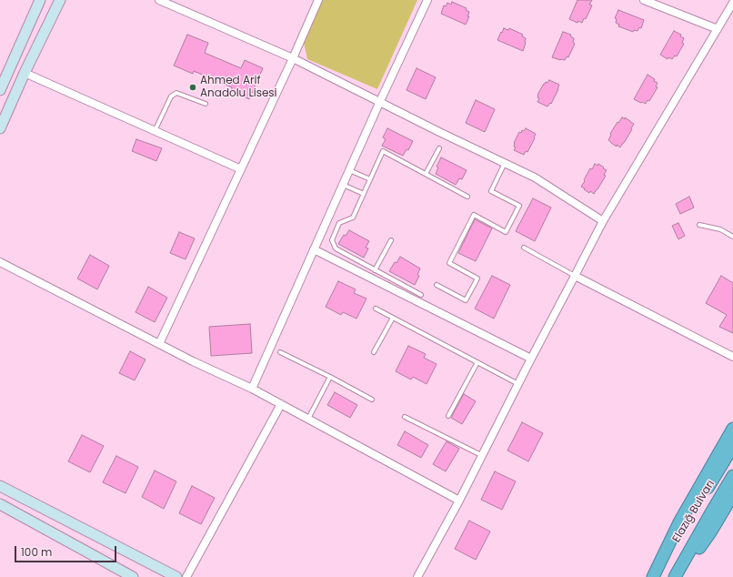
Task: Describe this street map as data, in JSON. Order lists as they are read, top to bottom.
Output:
{
  "streets": {
    "highway": ["Elazığ Bulvarı"]
  },
  "places": ["Ahmed Arif Anadolu Lisesi"],
  "scale_bar": "100 m"
}
